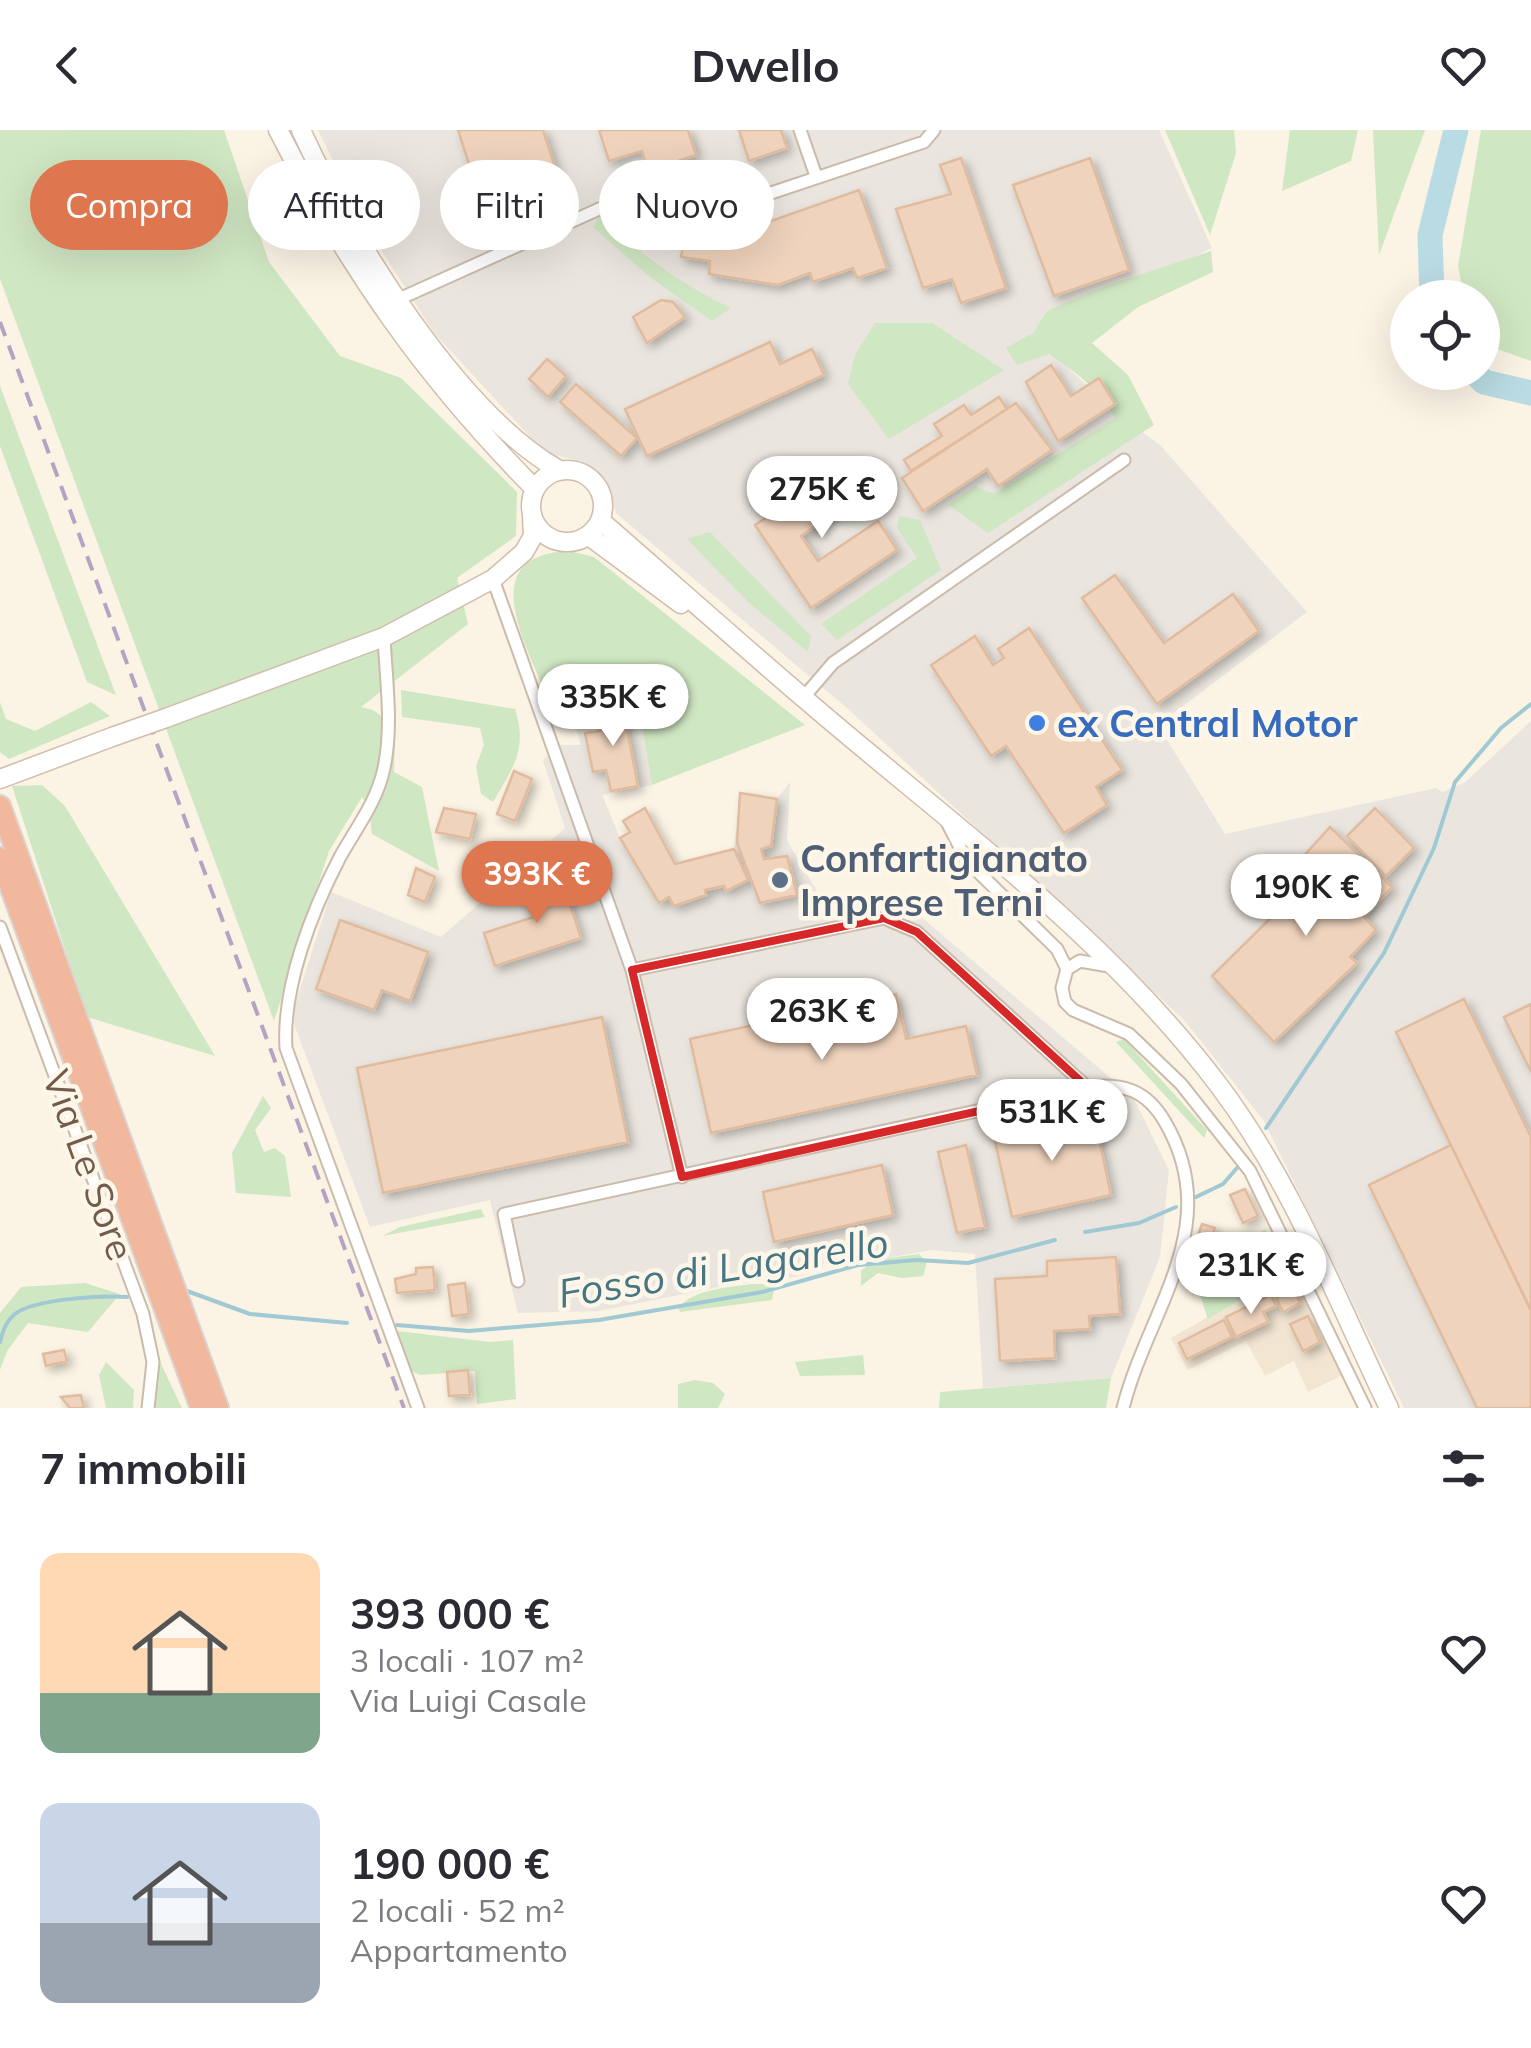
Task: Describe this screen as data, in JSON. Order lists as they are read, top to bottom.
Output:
{
  "streets": {
    "street": ["Via Le Sore"]
  },
  "water": ["Fosso di Lagarello"],
  "places": ["ex Central Motor", "Confartigianato Imprese Terni"],
  "page": {
    "header": "Dwello",
    "chip": [
      "Compra",
      "Affitta",
      "Filtri",
      "Nuovo"
    ],
    "price": [
      "275K €",
      "335K €",
      "393K €",
      "190K €",
      "263K €",
      "531K €",
      "231K €"
    ],
    "heading": "7 immobili",
    "list": [
      {
        "name": "393 000 €",
        "note": "3 locali · 107 m² · Via Luigi Casale"
      },
      {
        "name": "190 000 €",
        "note": "2 locali · 52 m² · Appartamento"
      }
    ]
  }
}
